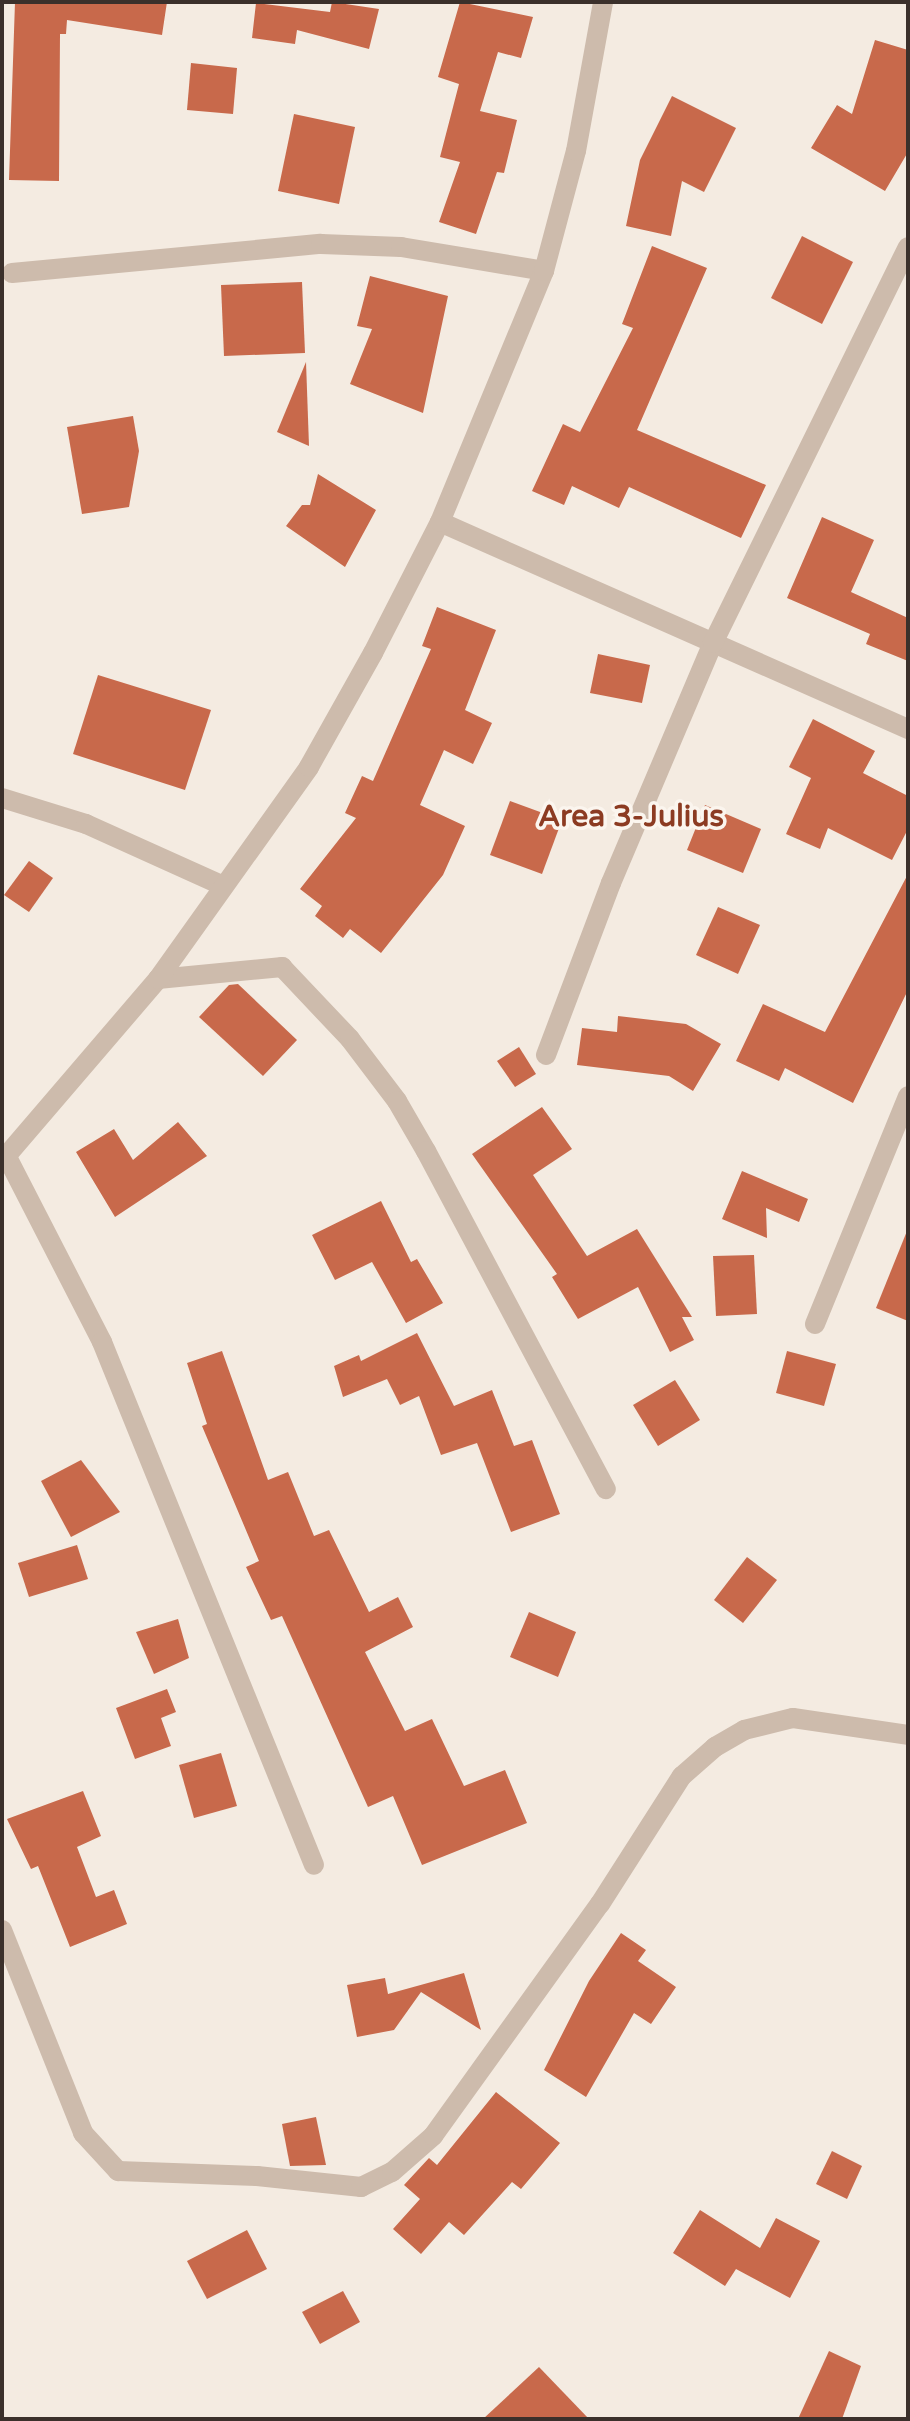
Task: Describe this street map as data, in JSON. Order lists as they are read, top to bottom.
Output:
{
  "districts": ["Area 3-Julius"]
}
